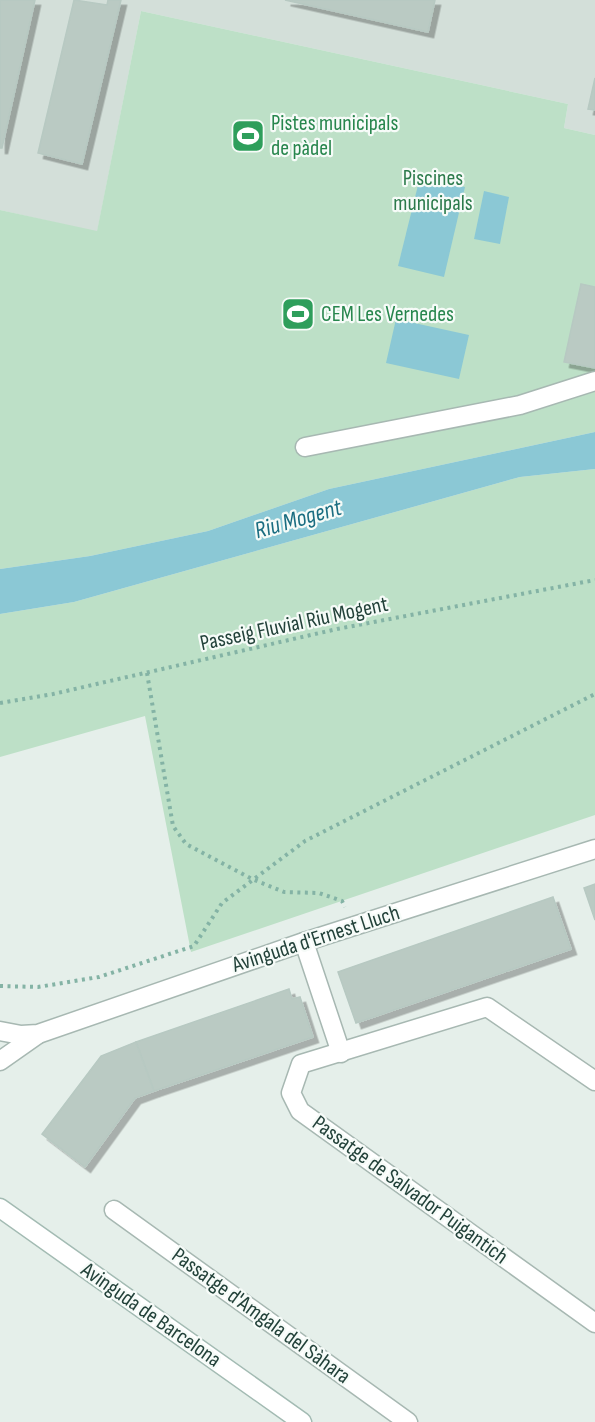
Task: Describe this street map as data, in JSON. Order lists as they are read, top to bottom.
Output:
{
  "streets": {
    "street": [
      "Avinguda d'Ernest Lluch",
      "Passatge de Salvador Puigantich",
      "Avinguda de Barcelona",
      "Passatge d'Amgala del Sàhara"
    ],
    "path": ["Passeig Fluvial Riu Mogent"]
  },
  "water": ["Riu Mogent"],
  "parks": ["Piscines municipals"],
  "places": {
    "sports": ["Pistes municipals de pàdel", "CEM Les Vernedes"]
  }
}
